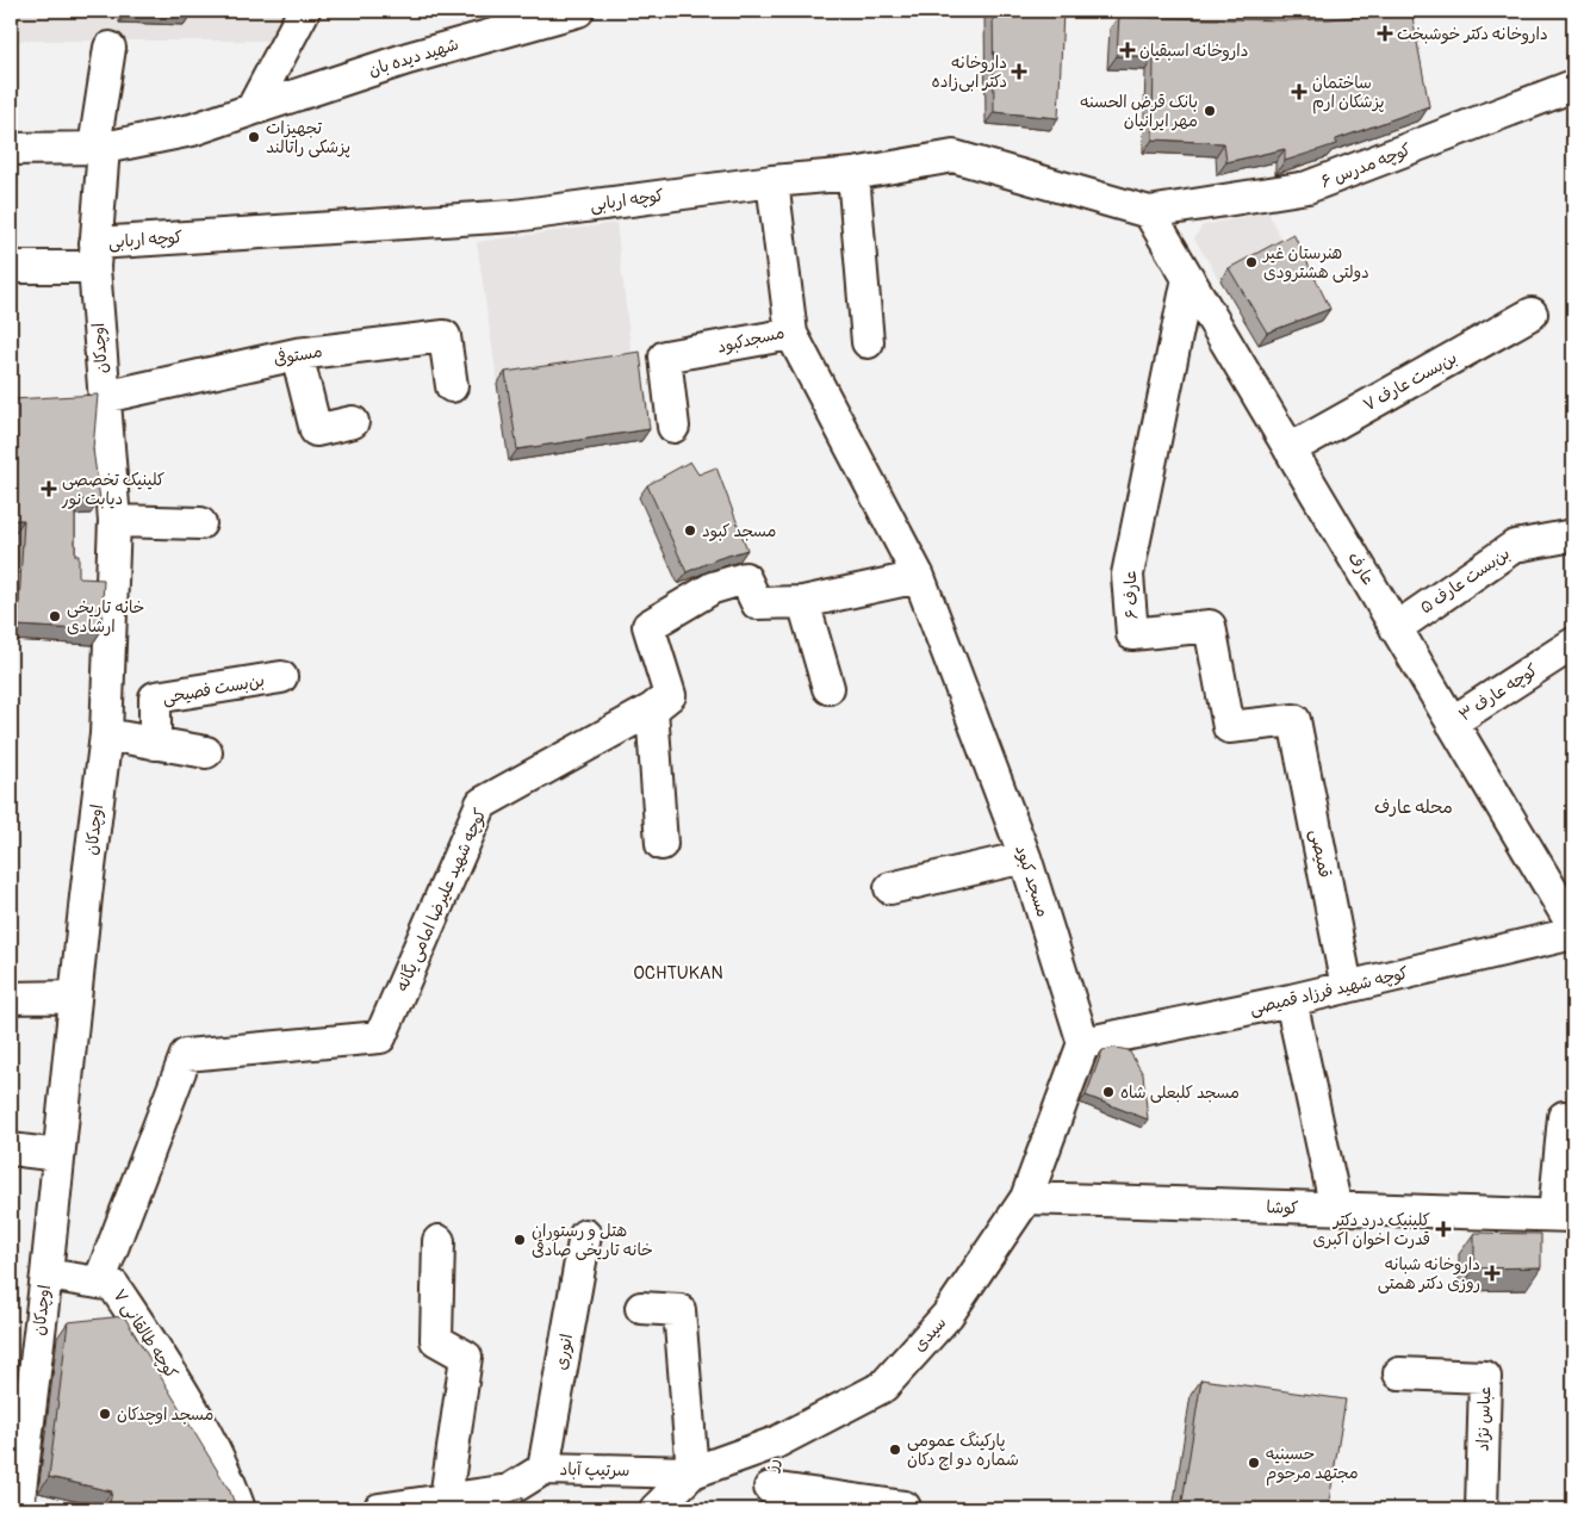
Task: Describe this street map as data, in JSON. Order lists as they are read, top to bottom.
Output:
{
  "streets": {
    "street": [
      "شهید دیده بان",
      "کوچه مدرس ۶",
      "کوچه اربابی",
      "مسجدکبود",
      "اوچدکان",
      "مستوفی",
      "بن‌بست عارف ۷",
      "عارف",
      "بن‌بست عارف ۵",
      "عارف ۶",
      "بن‌بست فصیحی",
      "کوچه عارف ۳",
      "قمیصی",
      "مسجد کبود",
      "کوچه شهید علیرضا امامی یگانه",
      "کوچه شهید فرزاد قمیصی",
      "کوشا",
      "کوچه طالقانی ۷",
      "سیدی",
      "انوری",
      "عباس نژاد",
      "رز",
      "سرتیپ آباد"
    ]
  },
  "crossings": [
    ["شهید دیده بان", "اوچدکان"],
    ["کوچه مدرس ۶", "کوچه اربابی"],
    ["کوچه مدرس ۶", "عارف"],
    ["کوچه اربابی", "مسجدکبود"],
    ["کوچه اربابی", "اوچدکان"],
    ["کوچه اربابی", "عارف"],
    ["مسجدکبود", "مسجد کبود"],
    ["اوچدکان", "مستوفی"],
    ["اوچدکان", "کوچه طالقانی ۷"],
    ["بن‌بست عارف ۷", "عارف"],
    ["عارف", "بن‌بست عارف ۵"],
    ["عارف", "عارف ۶"],
    ["عارف", "کوچه عارف ۳"],
    ["عارف ۶", "قمیصی"],
    ["قمیصی", "کوچه شهید فرزاد قمیصی"],
    ["مسجد کبود", "کوچه شهید علیرضا امامی یگانه"],
    ["مسجد کبود", "کوچه شهید فرزاد قمیصی"],
    ["مسجد کبود", "سیدی"],
    ["کوچه شهید علیرضا امامی یگانه", "کوچه طالقانی ۷"],
    ["کوچه شهید فرزاد قمیصی", "سیدی"],
    ["کوشا", "سیدی"],
    ["سیدی", "رز"],
    ["سیدی", "سرتیپ آباد"],
    ["انوری", "سرتیپ آباد"]
  ],
  "districts": ["محله عارف", "OCHTUKAN"],
  "places": {
    "health": [
      "داروخانه دکتر خوشبخت",
      "داروخانه اسبقیان",
      "داروخانه دکتر ابی‌زاده",
      "ساختمان پزشکان ارم",
      "کلینیک تخصصی دیابت نور",
      "کلینیک درد دکتر قدرت اخوان اکبری",
      "داروخانه شبانه روزی دکتر همتی"
    ],
    "other": [
      "بانک قرض الحسنه مهر ایرانیان",
      "تجهیزات پزشکی راتالند",
      "هنرستان غیر دولتی هشترودی",
      "مسجد کبود",
      "خانه تاریخی ارشادی",
      "مسجد کلبعلی شاه",
      "هتل و رستوران خانه تاریخی صادقی",
      "مسجد اوچدکان",
      "پارکینگ عمومی شماره دو اچ دکان",
      "حسینیه مجتهد مرحوم"
    ]
  }
}
